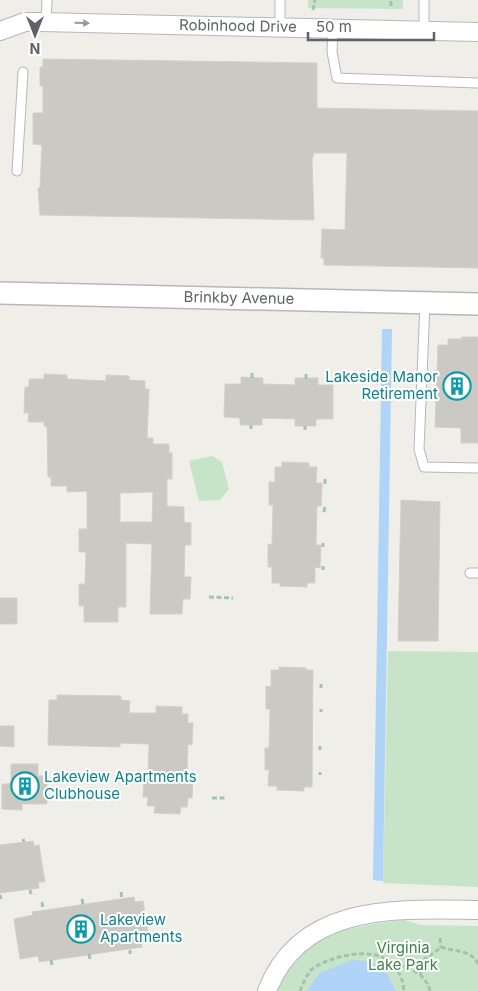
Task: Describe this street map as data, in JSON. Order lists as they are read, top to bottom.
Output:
{
  "streets": {
    "street": ["Robinhood Drive", "Brinkby Avenue"]
  },
  "one_way": ["Robinhood Drive"],
  "parks": ["Virginia Lake Park"],
  "places": {
    "building": ["Lakeside Manor Retirement", "Lakeview Apartments Clubhouse", "Lakeview Apartments"]
  },
  "scale_bar": "50 m",
  "north": "bottom"
}
